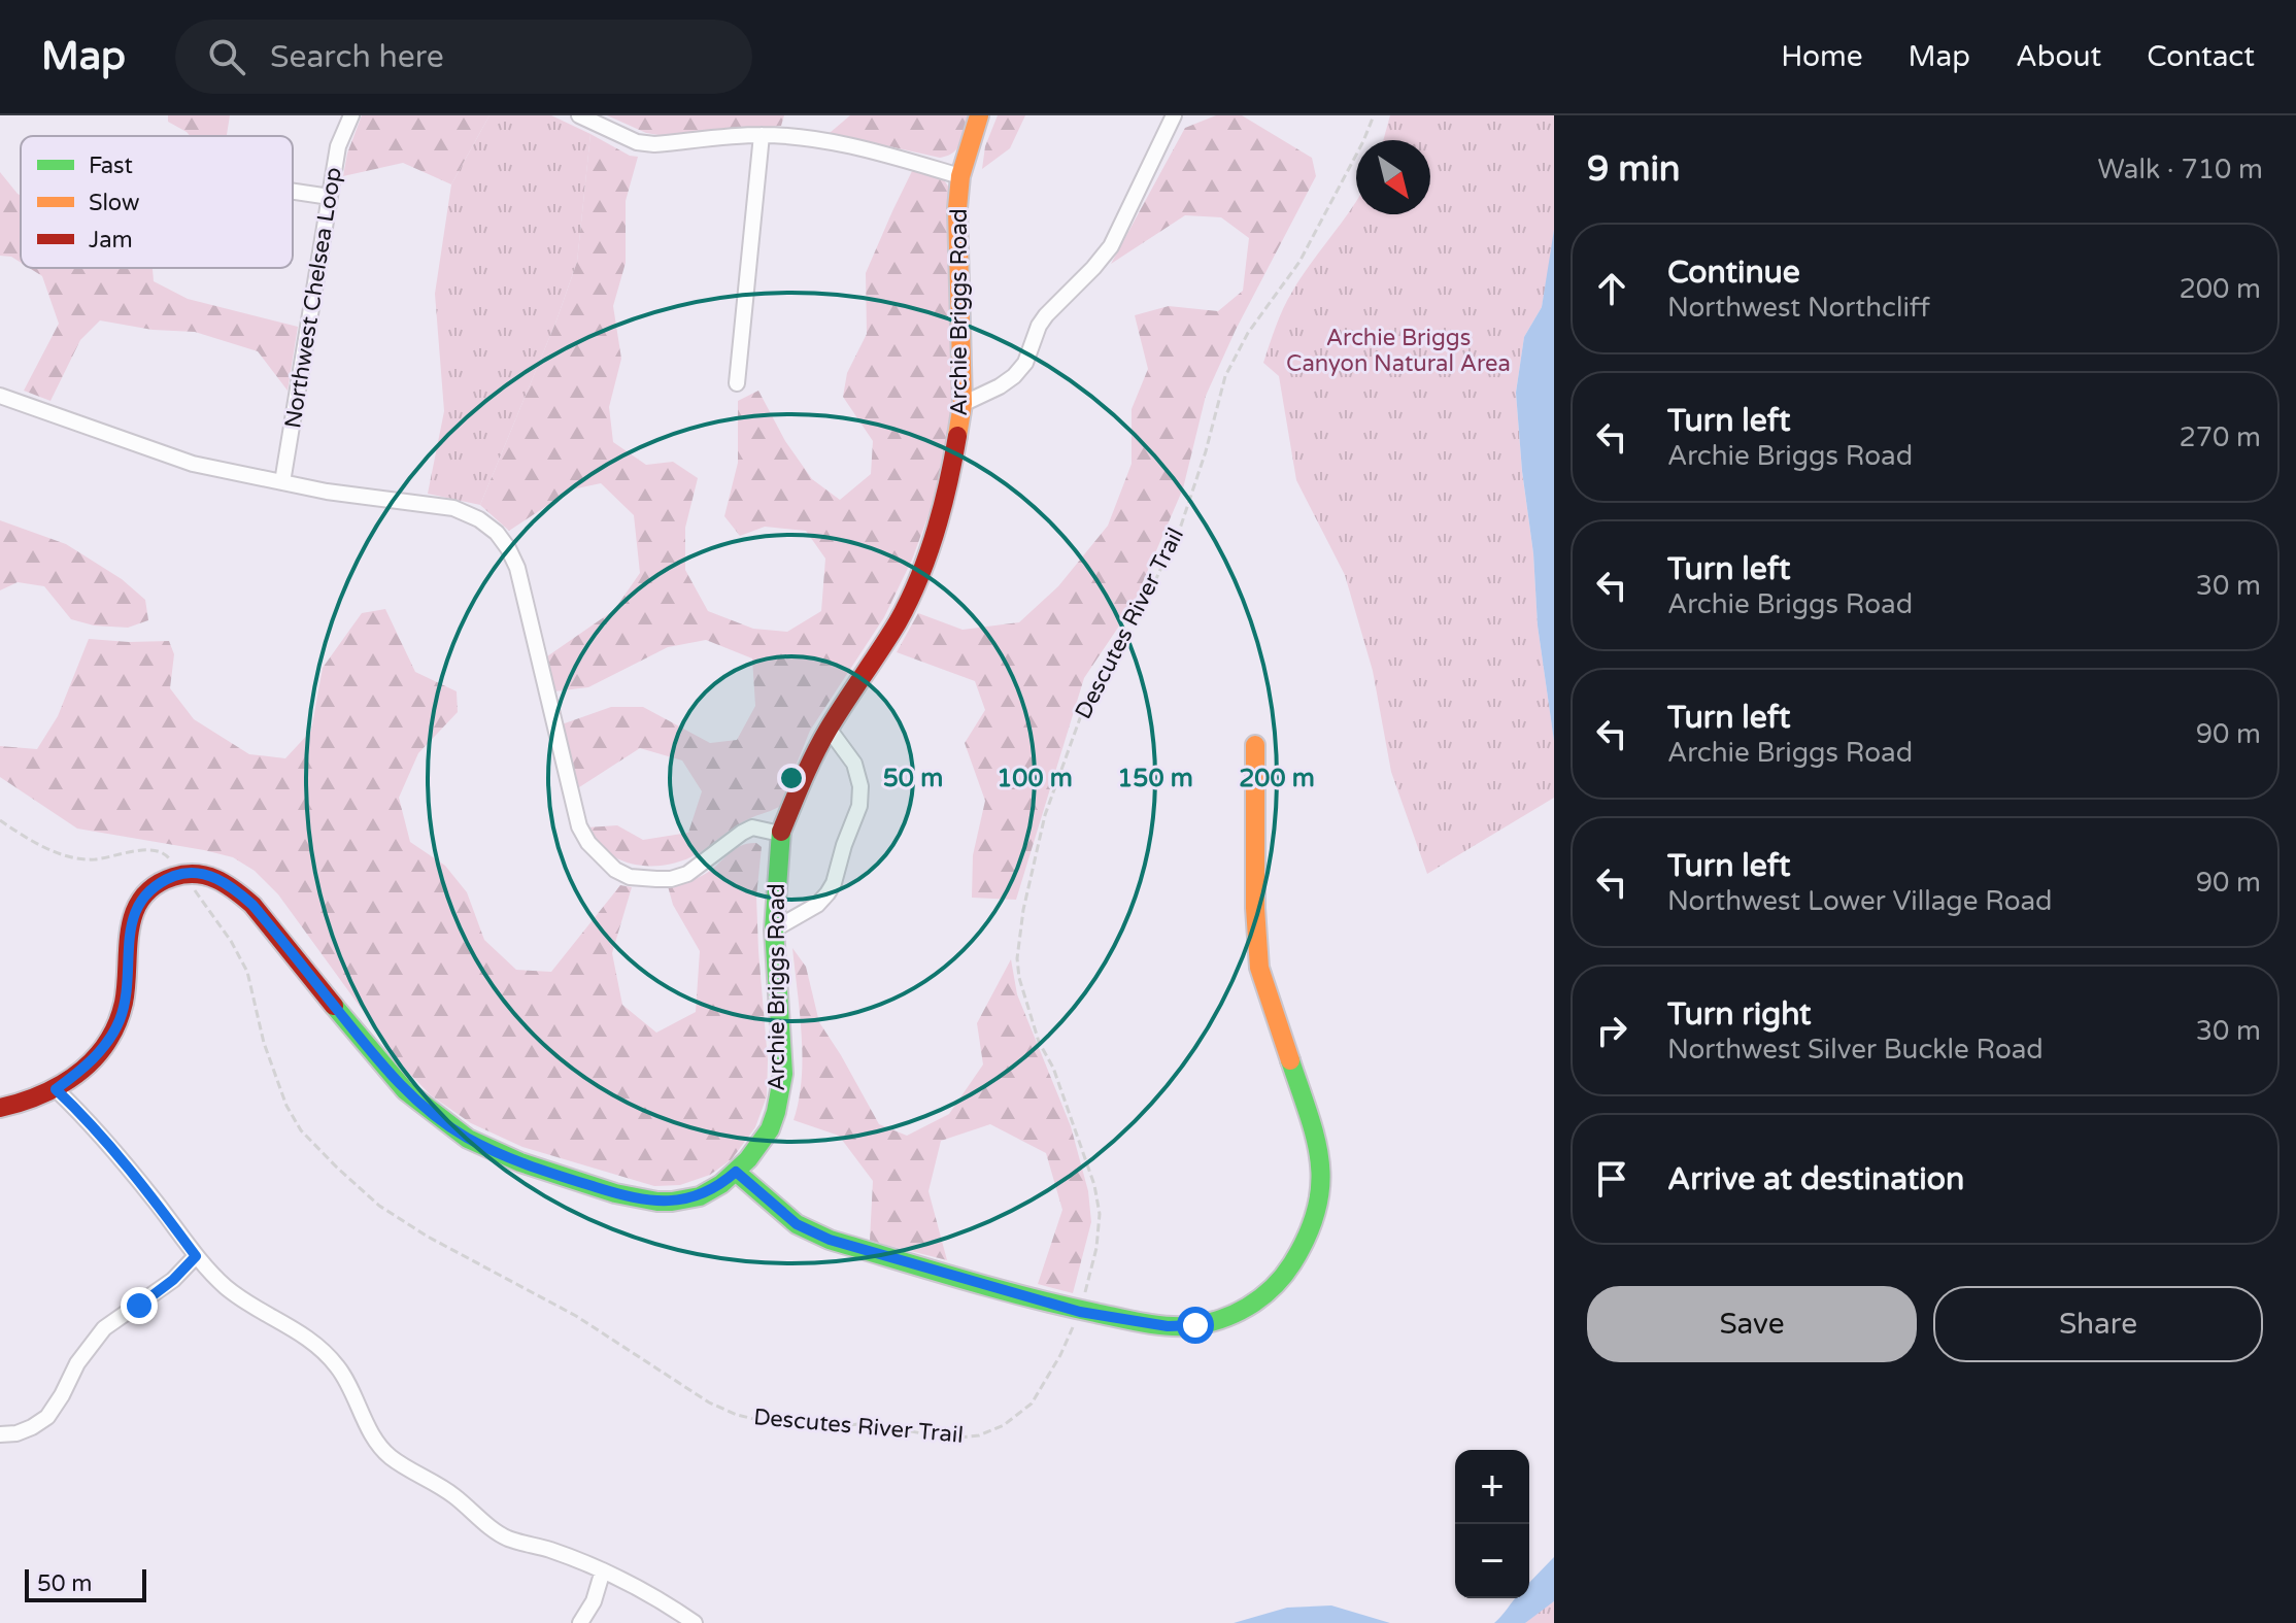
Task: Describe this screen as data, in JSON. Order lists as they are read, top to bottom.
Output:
{
  "streets": {
    "street": ["Northwest Chelsea Loop", "Archie Briggs Road"],
    "path": ["Descutes River Trail"]
  },
  "crossings": [
    ["Archie Briggs Road", "Descutes River Trail"]
  ],
  "parks": ["Archie Briggs Canyon Natural Area"],
  "legend": ["Fast", "Slow", "Jam"],
  "scale_bar": "50 m",
  "north": "bottom right",
  "page": {
    "header": "Map",
    "search": "Search here",
    "nav": [
      "Home",
      "Map",
      "About",
      "Contact"
    ],
    "heading": ["9 min", "Walk · 710 m"],
    "list": [
      ["Continue", "Northwest Northcliff", "200 m"],
      ["Turn left", "Archie Briggs Road", "270 m"],
      ["Turn left", "Archie Briggs Road", "30 m"],
      ["Turn left", "Archie Briggs Road", "90 m"],
      ["Turn left", "Northwest Lower Village Road", "90 m"],
      ["Turn right", "Northwest Silver Buckle Road", "30 m"],
      "Arrive at destination"
    ],
    "buttons": ["Save", "Share"],
    "map_buttons": ["+", "−"],
    "scale": "50 m"
  },
  "rings": [
    "50 m",
    "100 m",
    "150 m",
    "200 m"
  ]
}
